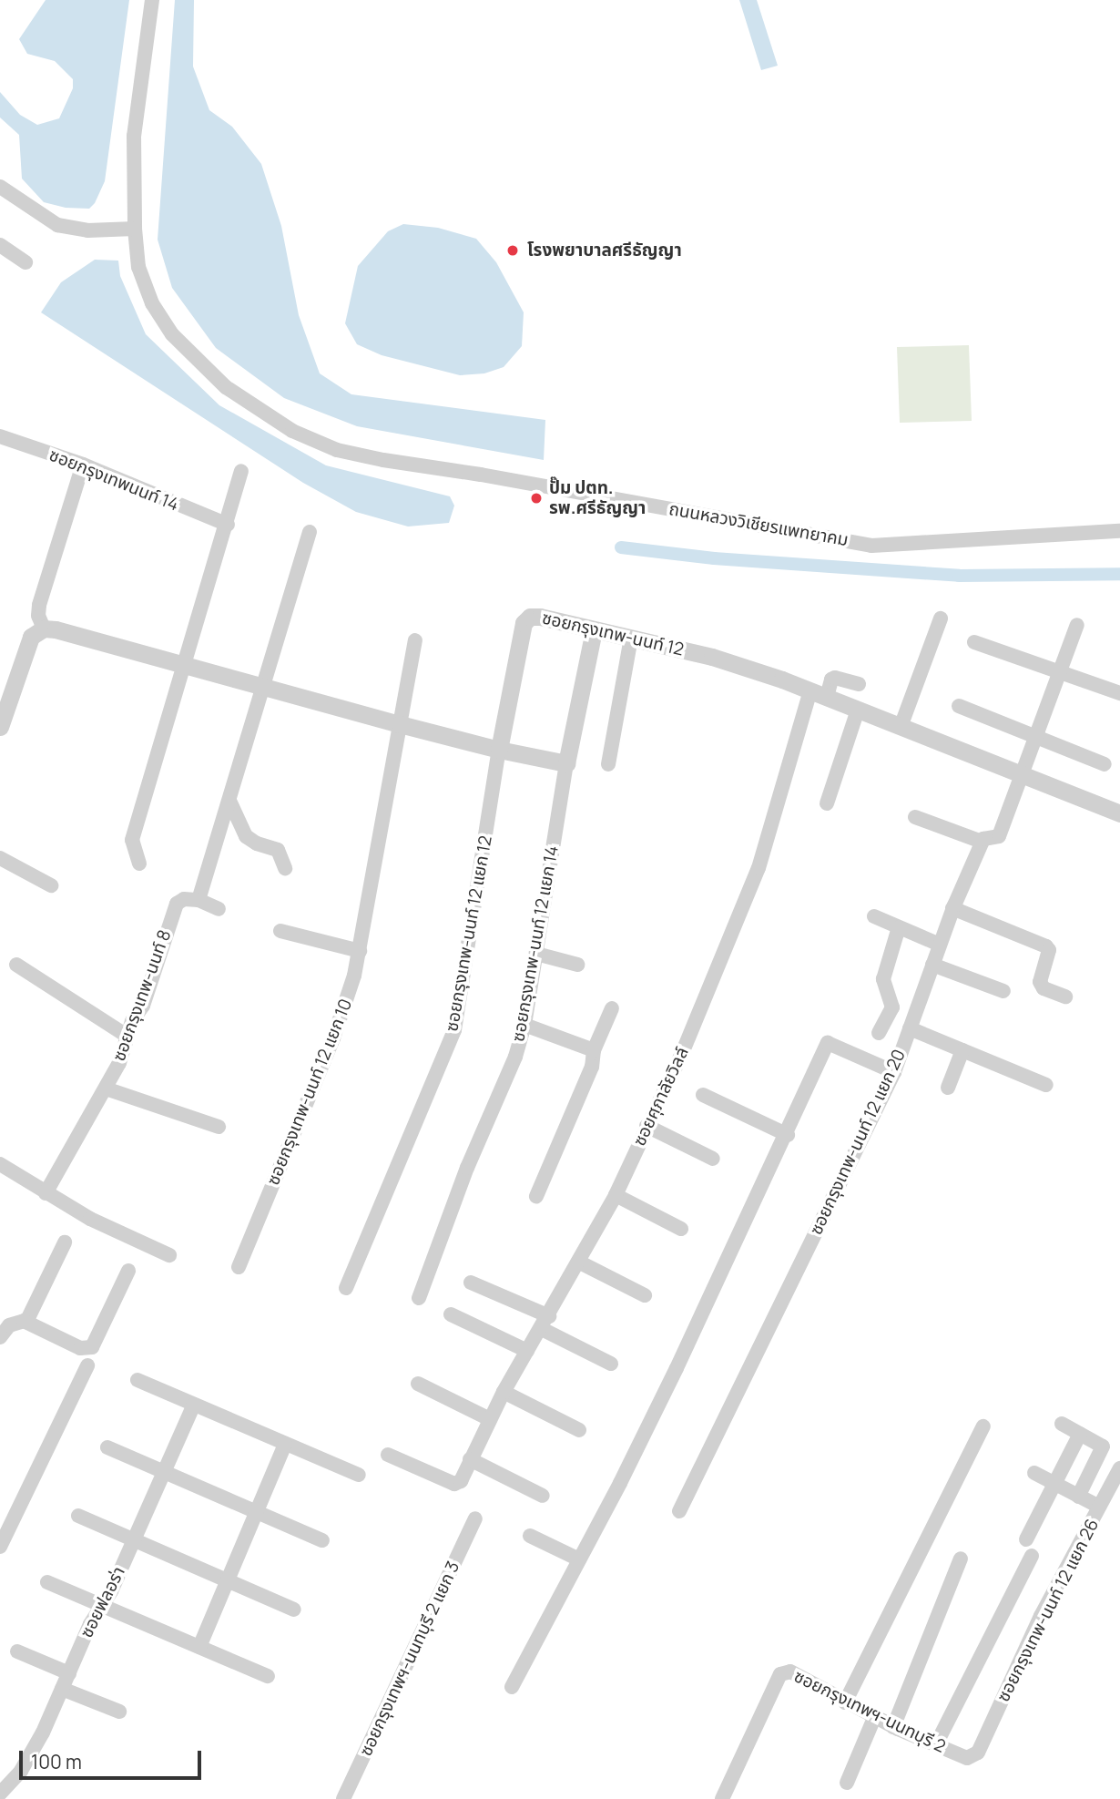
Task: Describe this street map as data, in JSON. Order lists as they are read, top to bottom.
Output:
{
  "streets": {
    "street": [
      "ซอยกรุงเทพนนท์ 14",
      "ถนนหลวงวิเชียรแพทยาคม",
      "ซอยกรุงเทพ-นนท์ 12",
      "ซอยกรุงเทพ-นนท์ 12 แยก 12",
      "ซอยกรุงเทพ-นนท์ 12 แยก 14",
      "ซอยกรุงเทพ-นนท์ 8",
      "ซอยกรุงเทพ-นนท์ 12 แยก 10",
      "ซอยศุภาลัยวิลล์",
      "ซอยกรุงเทพ-นนท์ 12 แยก 20",
      "ซอยฟลอร่า",
      "ซอยกรุงเทพ-นนท์ 12 แยก 26",
      "ซอยกรุงเทพฯ-นนทบุรี 2 แยก 3",
      "ซอยกรุงเทพฯ-นนทบุรี 2"
    ]
  },
  "crossings": [
    ["ซอยกรุงเทพ-นนท์ 12", "ซอยกรุงเทพ-นนท์ 12 แยก 12"],
    ["ซอยกรุงเทพ-นนท์ 12", "ซอยกรุงเทพ-นนท์ 12 แยก 14"],
    ["ซอยกรุงเทพ-นนท์ 12", "ซอยศุภาลัยวิลล์"],
    ["ซอยกรุงเทพ-นนท์ 12", "ซอยกรุงเทพ-นนท์ 12 แยก 20"],
    ["ซอยกรุงเทพ-นนท์ 12 แยก 26", "ซอยกรุงเทพฯ-นนทบุรี 2"]
  ],
  "places": ["โรงพยาบาลศรีธัญญา", "ปั๊ม ปตท. รพ.ศรีธัญญา"],
  "scale_bar": "100 m"
}
